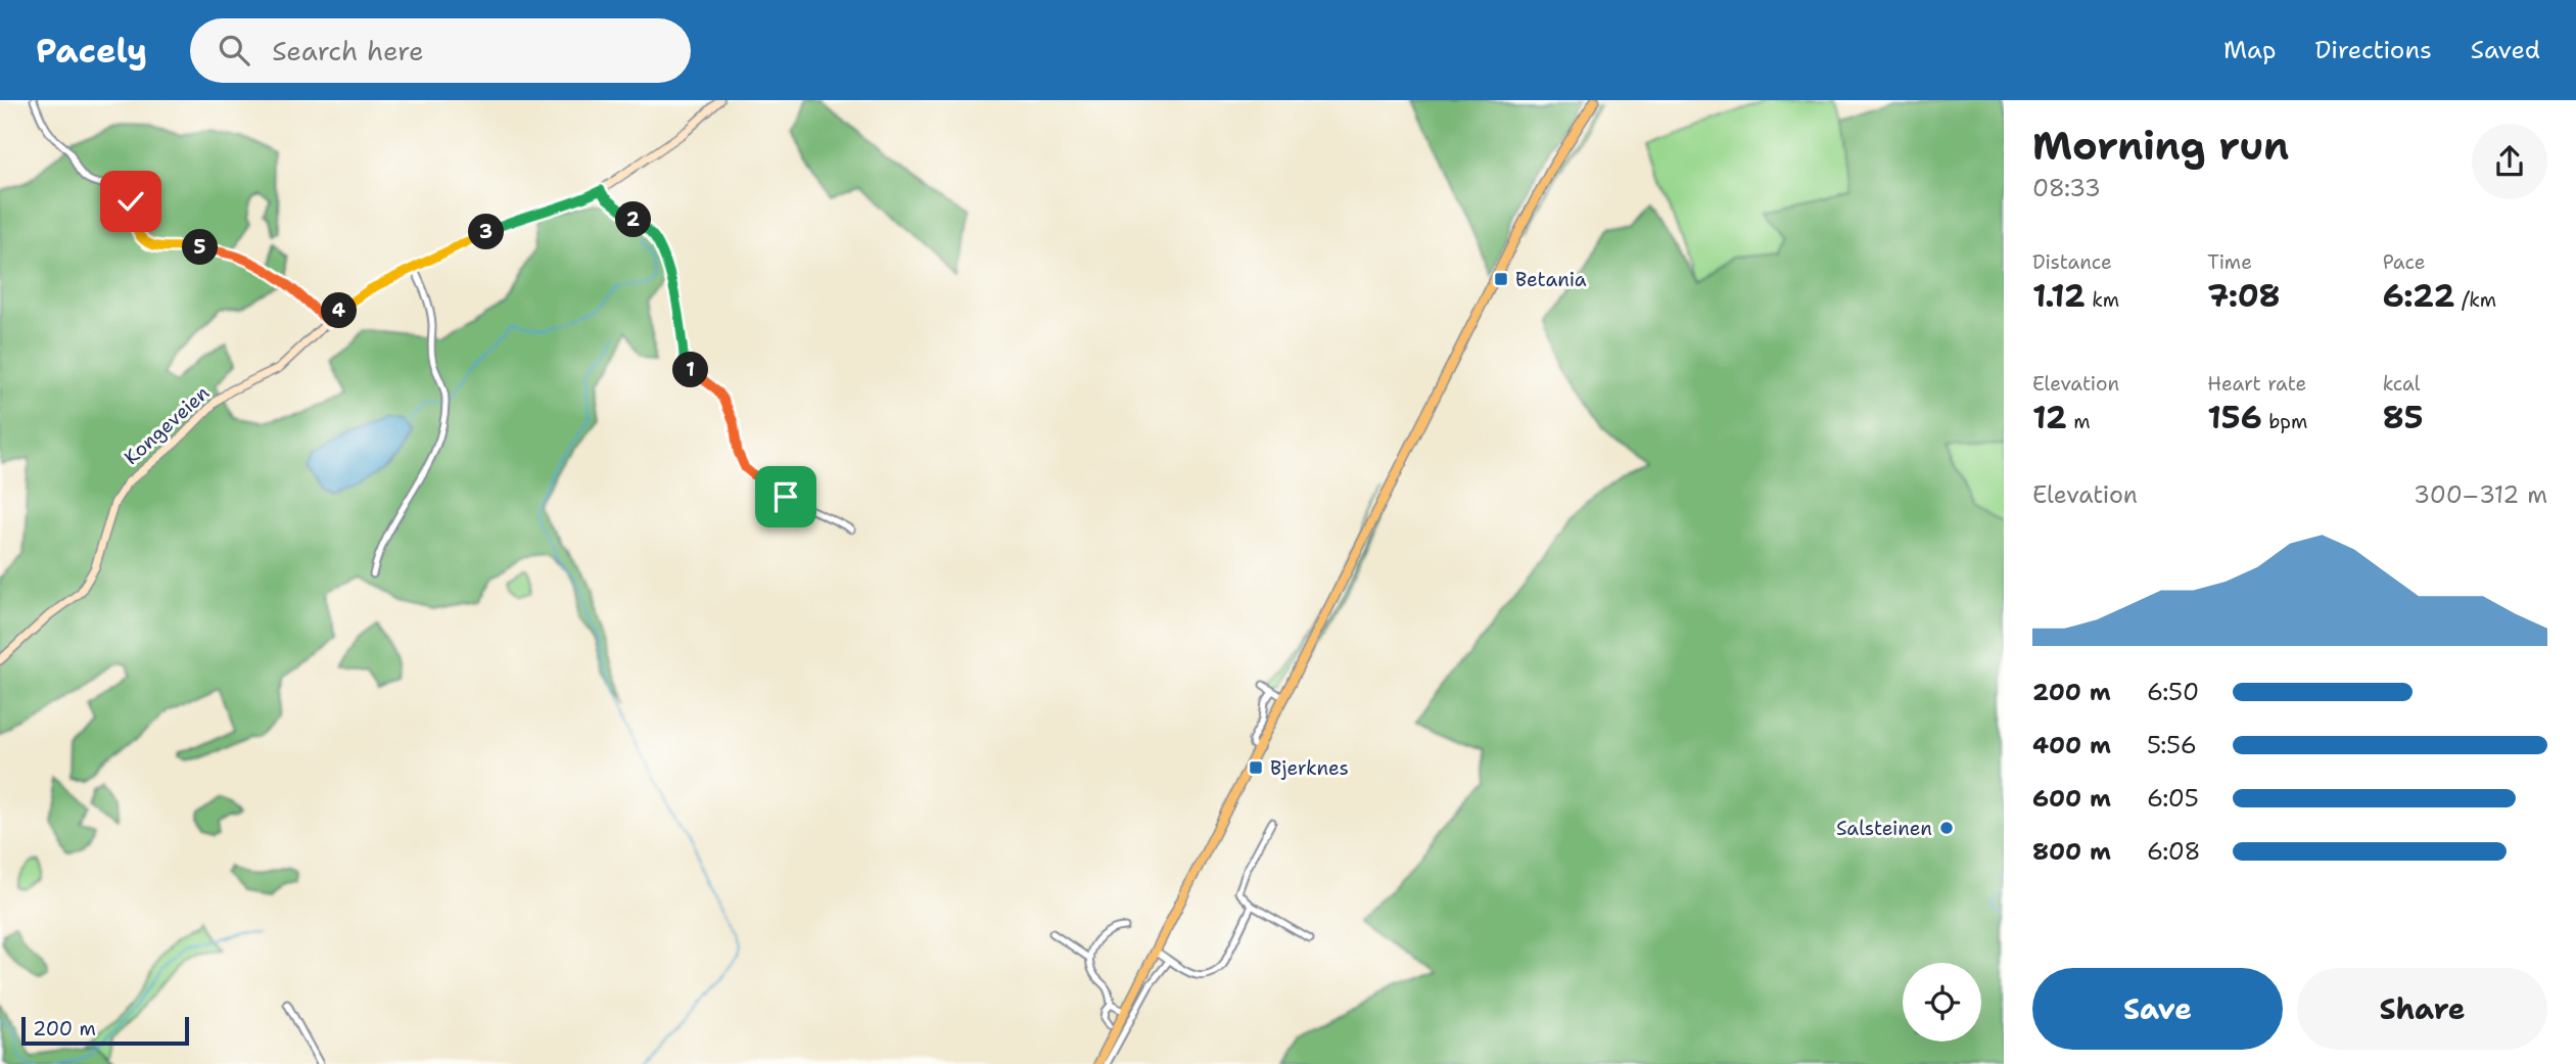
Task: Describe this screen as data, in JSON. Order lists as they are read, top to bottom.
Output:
{
  "streets": {
    "main road": ["Kongeveien"]
  },
  "places": {
    "transit": ["Betania", "Bjerknes"],
    "other": ["Salsteinen"]
  },
  "scale_bar": "200 m",
  "page": {
    "header": "Pacely",
    "search": "Search here",
    "nav": ["Map", "Directions", "Saved"],
    "heading": ["Morning run", "08:33"],
    "pins": [
      "2",
      "3",
      "5",
      "4",
      "1"
    ],
    "stats": [
      ["Distance", "1.12 km"],
      ["Time", "7:08"],
      ["Pace", "6:22 /km"],
      ["Elevation", "12 m"],
      ["Heart rate", "156 bpm"],
      ["kcal", "85"]
    ],
    "chart": ["Elevation", "300–312 m"],
    "list": [
      {
        "name": "200 m",
        "note": "6:50"
      },
      {
        "name": "400 m",
        "note": "5:56"
      },
      {
        "name": "600 m",
        "note": "6:05"
      },
      {
        "name": "800 m",
        "note": "6:08"
      }
    ],
    "buttons": ["Save", "Share"],
    "scale": "200 m"
  }
}
